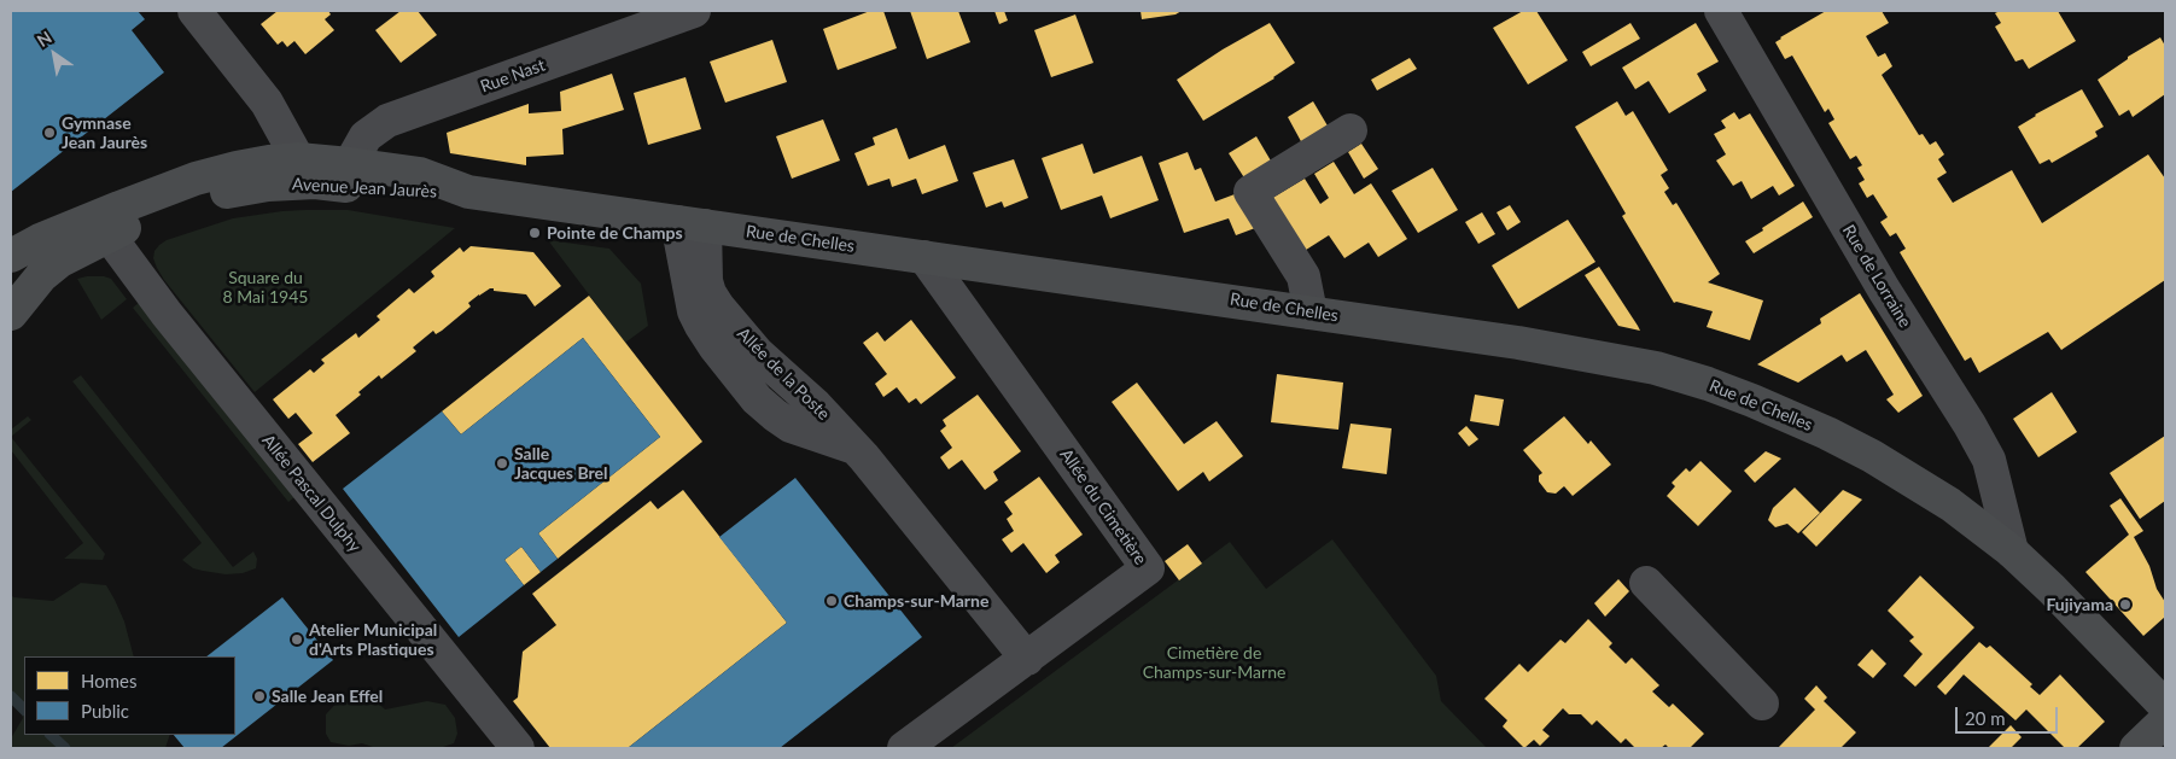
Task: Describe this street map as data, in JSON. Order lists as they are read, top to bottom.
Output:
{
  "streets": {
    "main road": ["Avenue Jean Jaurès", "Rue de Chelles"],
    "street": [
      "Rue Nast",
      "Rue de Lorraine",
      "Allée de la Poste",
      "Allée Pascal Dulphy",
      "Allée du Cimetière"
    ]
  },
  "crossings": [
    ["Rue Nast", "Rue de Chelles"],
    ["Avenue Jean Jaurès", "Rue de Chelles"],
    ["Avenue Jean Jaurès", "Allée Pascal Dulphy"],
    ["Rue de Chelles", "Rue de Lorraine"],
    ["Rue de Chelles", "Allée de la Poste"],
    ["Rue de Chelles", "Allée du Cimetière"],
    ["Allée de la Poste", "Allée du Cimetière"]
  ],
  "parks": ["Square du 8 Mai 1945", "Cimetière de Champs-sur-Marne"],
  "places": [
    "Gymnase Jean Jaurès",
    "Pointe de Champs",
    "Salle Jacques Brel",
    "Champs-sur-Marne",
    "Fujiyama",
    "Atelier Municipal d'Arts Plastiques",
    "Salle Jean Effel"
  ],
  "legend": ["Homes", "Public"],
  "scale_bar": "20 m",
  "north": "top left"
}
